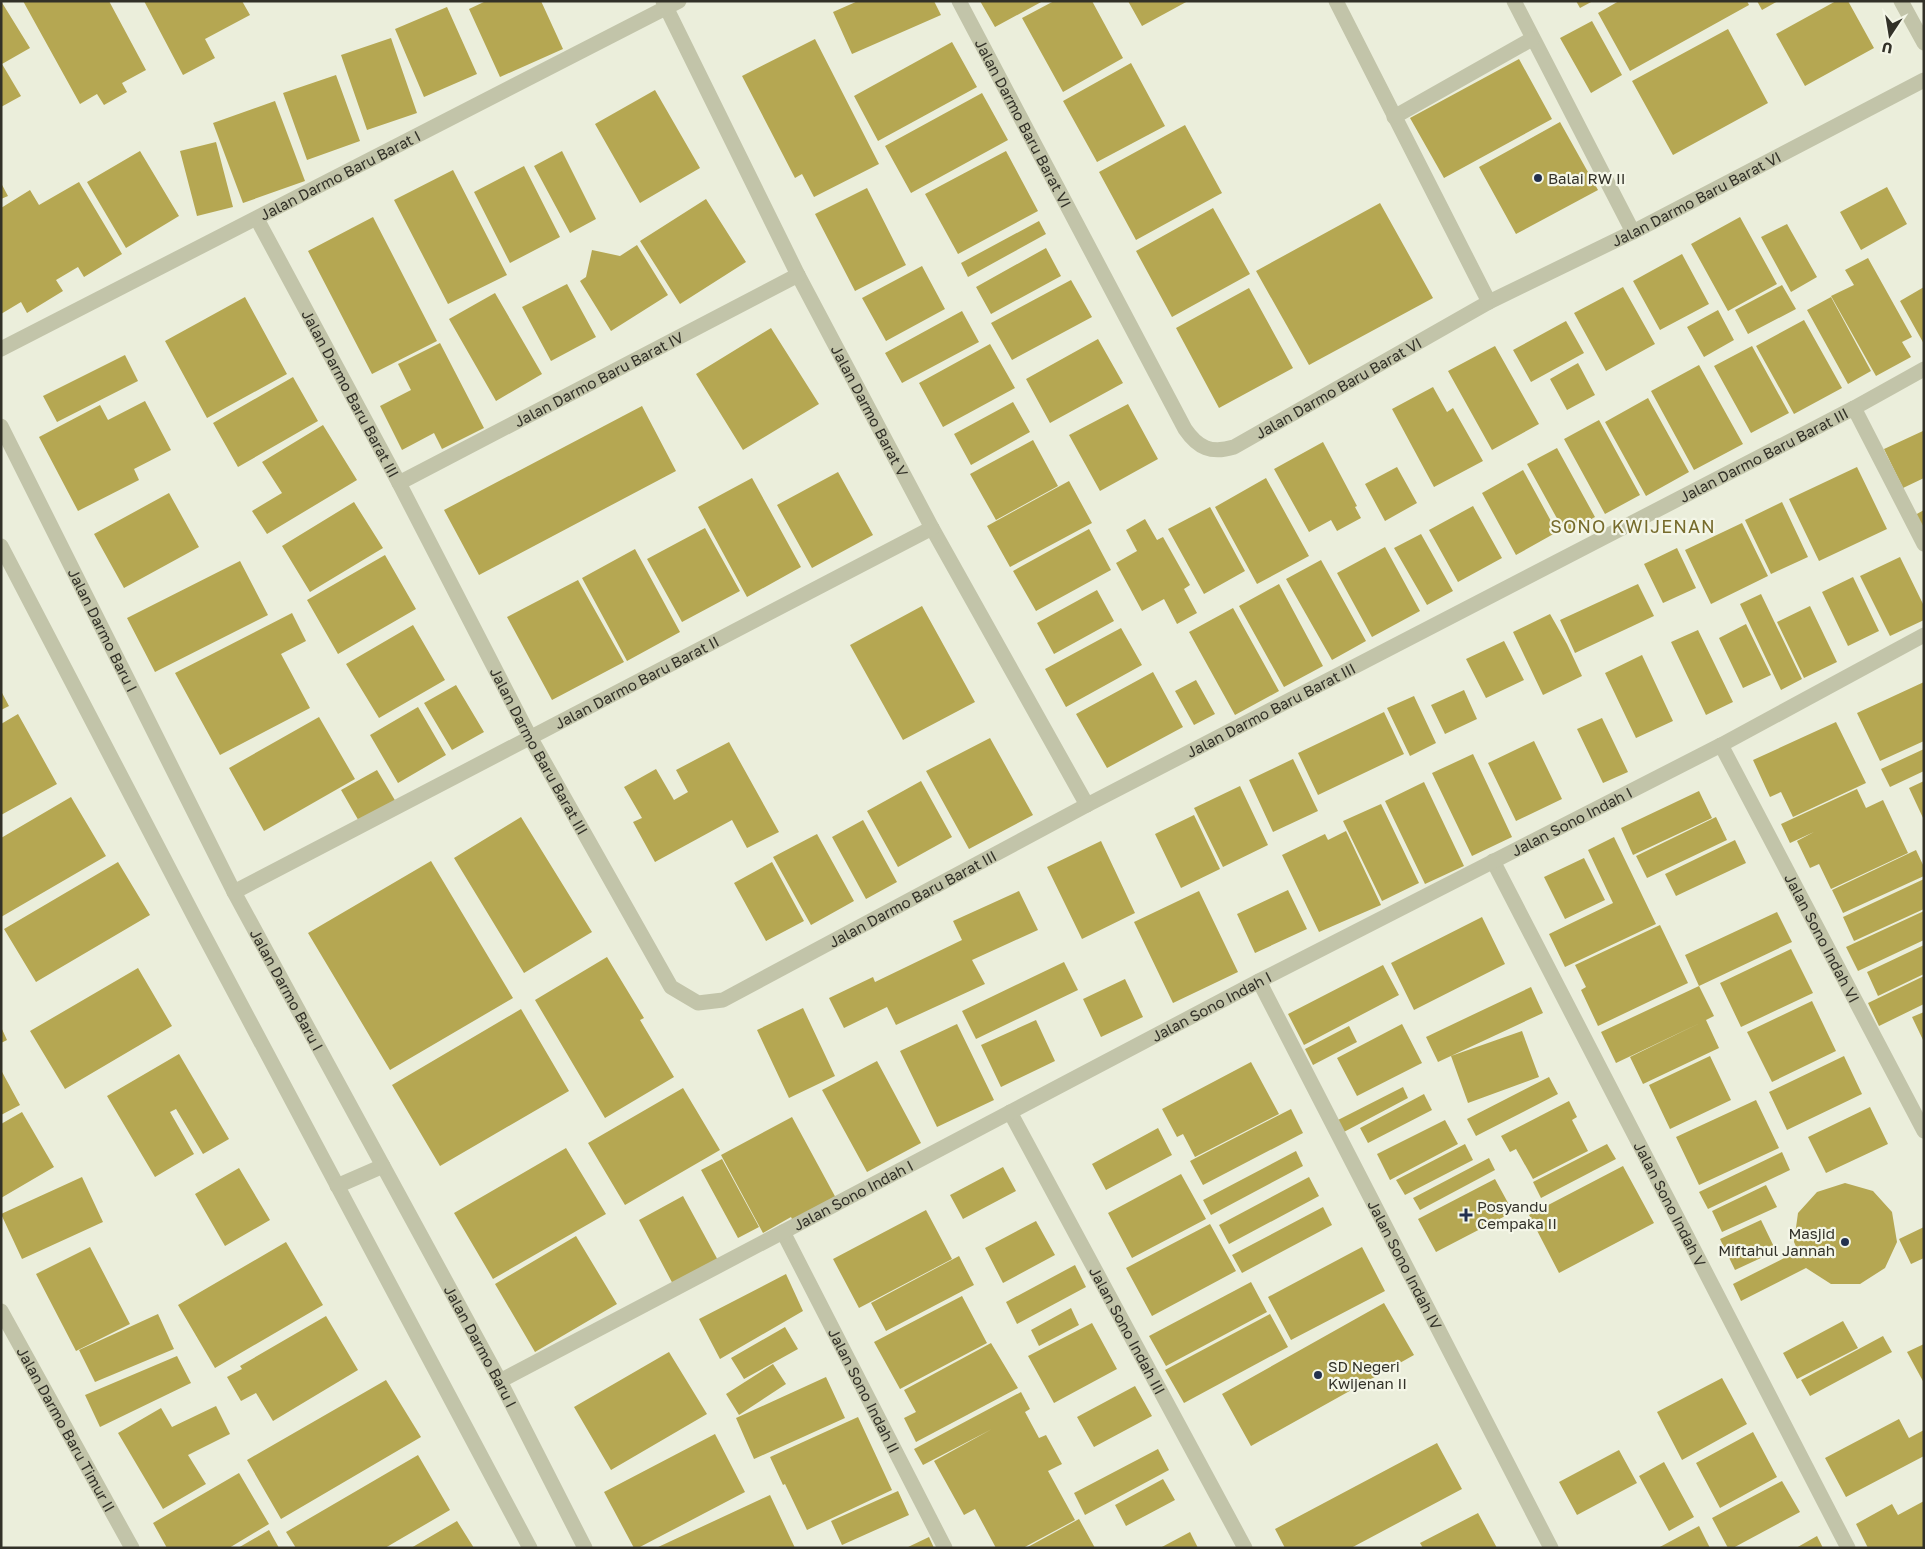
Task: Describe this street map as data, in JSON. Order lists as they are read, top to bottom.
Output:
{
  "streets": {
    "street": [
      "Jalan Darmo Baru Barat VI",
      "Jalan Darmo Baru Barat I",
      "Jalan Darmo Baru Barat IV",
      "Jalan Darmo Baru Barat III",
      "Jalan Darmo Barat V",
      "Jalan Darmo Baru I",
      "Jalan Darmo Baru Barat II",
      "Jalan Sono Indah I",
      "Jalan Sono Indah VI",
      "Jalan Sono Indah V",
      "Jalan Sono Indah IV",
      "Jalan Sono Indah III",
      "Jalan Sono Indah II",
      "Jalan Darmo Baru Timur II"
    ]
  },
  "crossings": [
    ["Jalan Darmo Baru Barat I", "Jalan Darmo Baru Barat III"],
    ["Jalan Darmo Baru Barat I", "Jalan Darmo Barat V"],
    ["Jalan Darmo Baru Barat IV", "Jalan Darmo Baru Barat III"],
    ["Jalan Darmo Baru Barat IV", "Jalan Darmo Barat V"],
    ["Jalan Darmo Baru Barat III", "Jalan Darmo Barat V"],
    ["Jalan Darmo Baru Barat III", "Jalan Darmo Baru Barat II"],
    ["Jalan Darmo Barat V", "Jalan Darmo Baru Barat II"],
    ["Jalan Darmo Baru I", "Jalan Darmo Baru Barat II"],
    ["Jalan Darmo Baru I", "Jalan Sono Indah I"],
    ["Jalan Sono Indah I", "Jalan Sono Indah VI"],
    ["Jalan Sono Indah I", "Jalan Sono Indah V"],
    ["Jalan Sono Indah I", "Jalan Sono Indah IV"],
    ["Jalan Sono Indah I", "Jalan Sono Indah III"],
    ["Jalan Sono Indah I", "Jalan Sono Indah II"]
  ],
  "districts": ["SONO KWIJENAN"],
  "places": {
    "other": ["Balai RW II", "Masjid Miftahul Jannah", "SD Negeri Kwijenan II"],
    "health": ["Posyandu Cempaka II"]
  },
  "north": "bottom"
}
